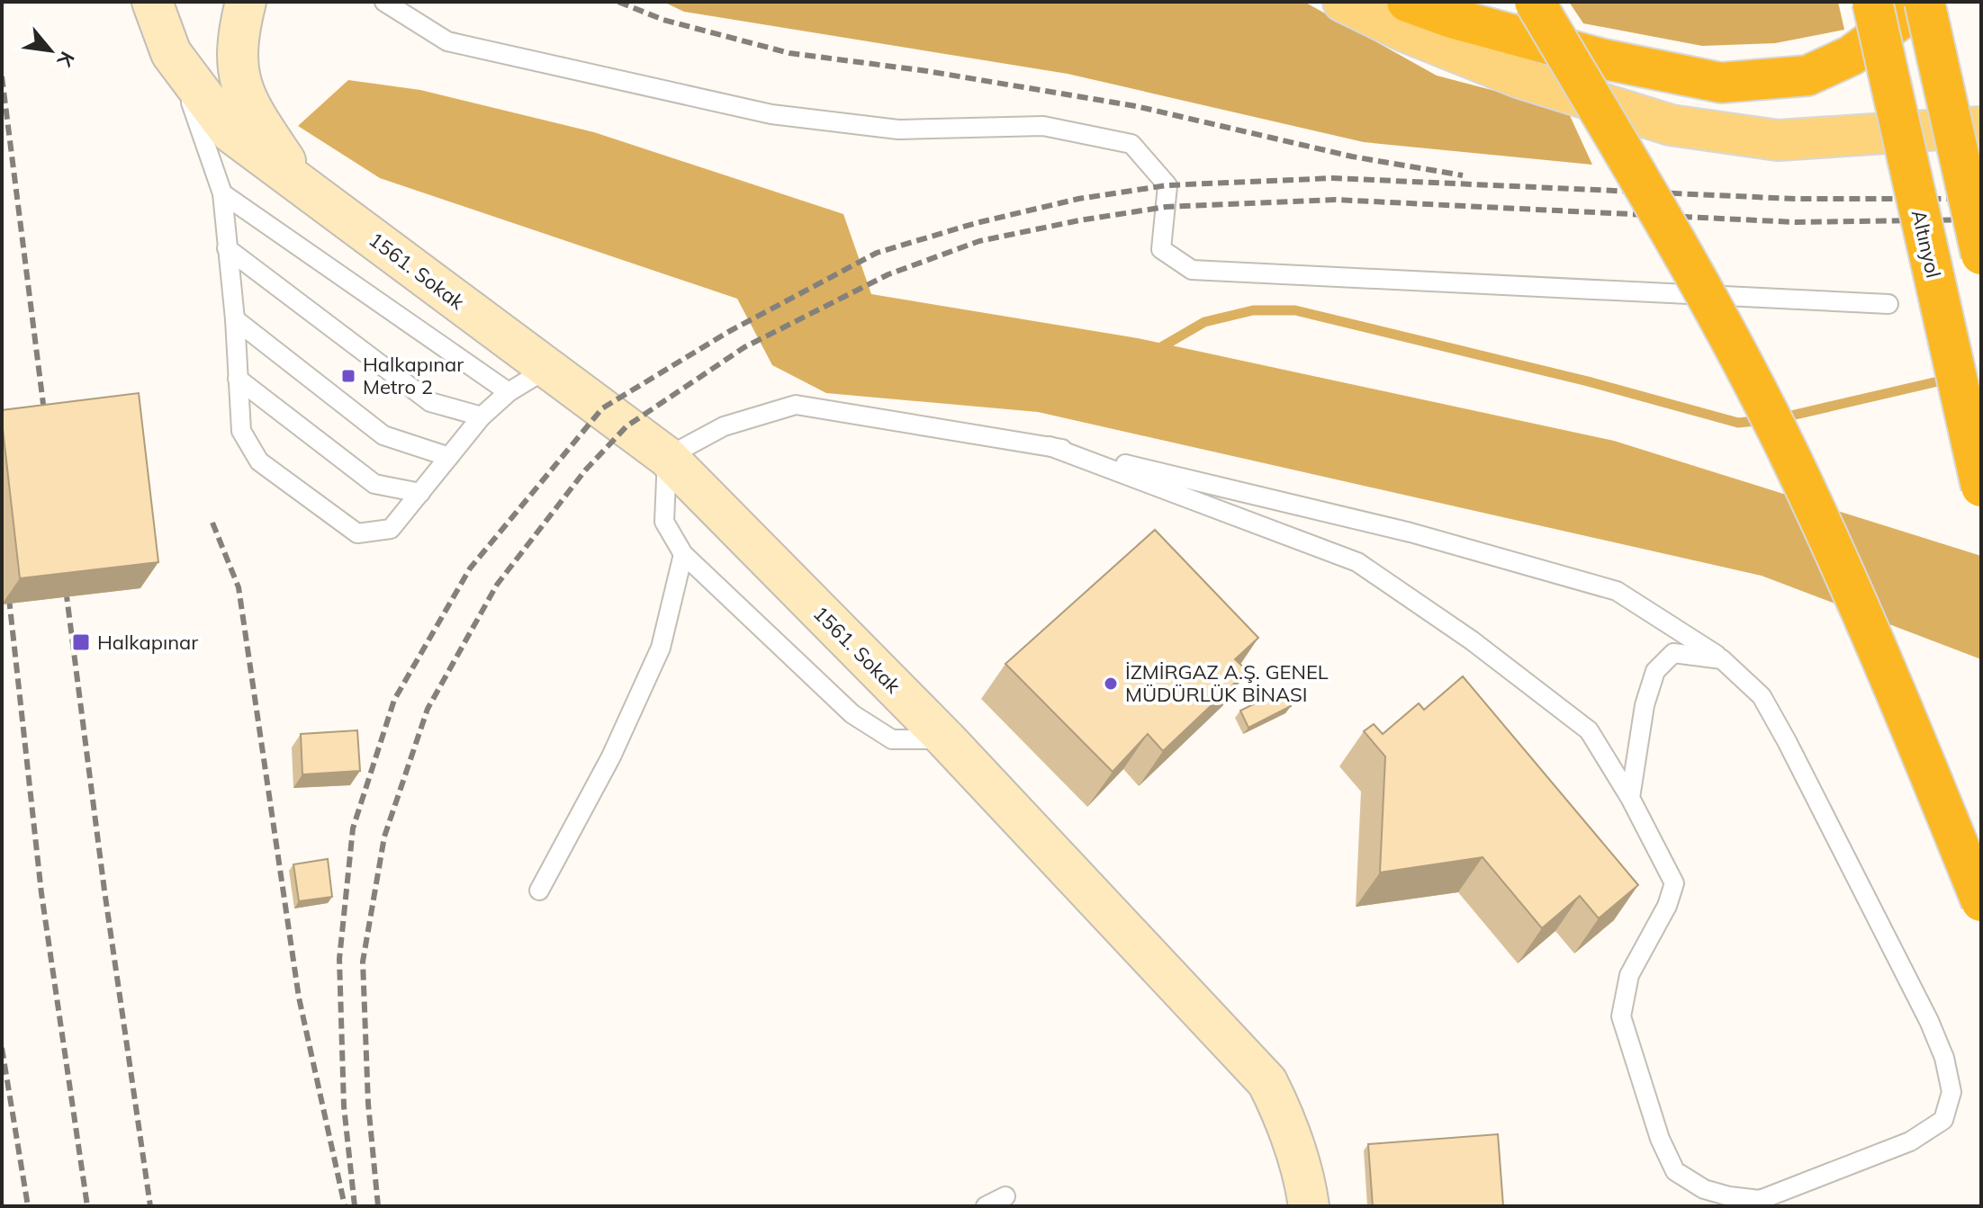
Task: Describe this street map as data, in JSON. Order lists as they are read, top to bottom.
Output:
{
  "streets": {
    "highway": ["Altınyol"],
    "main road": ["1561. Sokak"]
  },
  "places": {
    "transit": ["Halkapınar Metro 2", "Halkapınar"],
    "other": ["İZMİRGAZ A.Ş. GENEL MÜDÜRLÜK BİNASI"]
  },
  "north": "bottom right"
}
